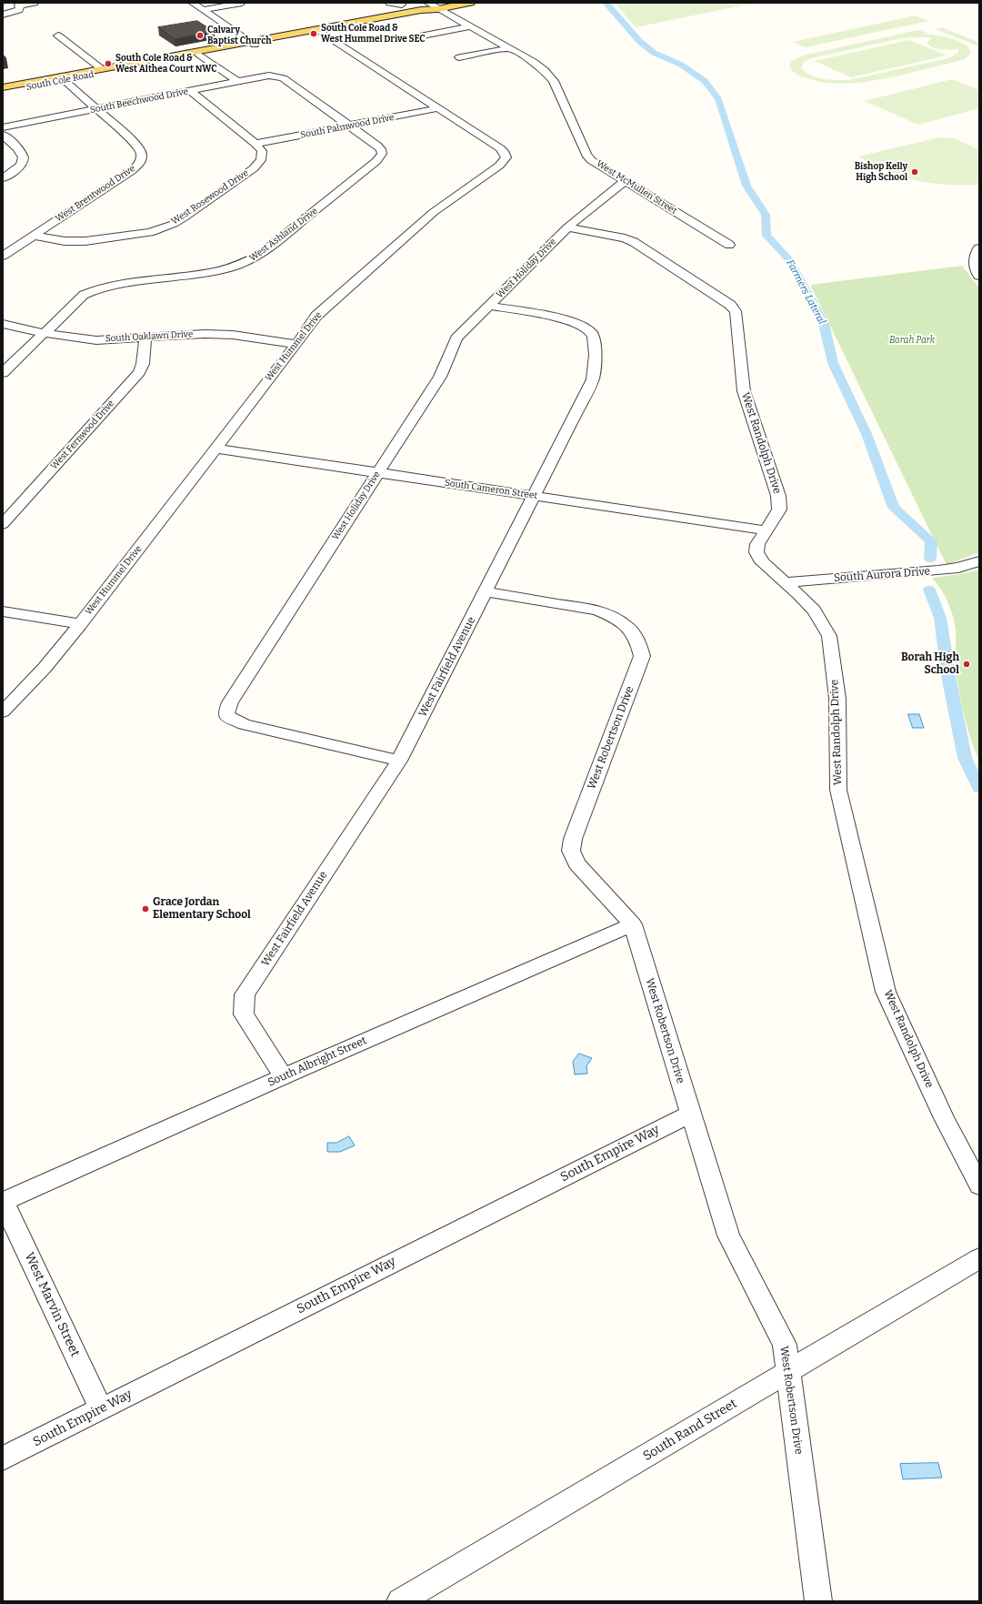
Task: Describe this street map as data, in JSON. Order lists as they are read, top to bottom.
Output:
{
  "streets": {
    "main road": ["South Cole Road"],
    "street": [
      "South Beechwood Drive",
      "South Palmwood Drive",
      "West McMullen Street",
      "West Brentwood Drive",
      "West Rosewood Drive",
      "West Ashland Drive",
      "West Holiday Drive",
      "South Oaklawn Drive",
      "West Hummel Drive",
      "West Fernwood Drive",
      "West Randolph Drive",
      "South Cameron Street",
      "South Aurora Drive",
      "West Fairfield Avenue",
      "West Robertson Drive",
      "South Albright Street",
      "South Empire Way",
      "West Marvin Street",
      "South Rand Street"
    ]
  },
  "crossings": [
    ["South Cole Road", "West McMullen Street"],
    ["South Cole Road", "West Brentwood Drive"],
    ["South Cole Road", "West Hummel Drive"],
    ["South Beechwood Drive", "West Brentwood Drive"],
    ["South Beechwood Drive", "West Ashland Drive"],
    ["South Palmwood Drive", "West Rosewood Drive"],
    ["South Palmwood Drive", "West Ashland Drive"],
    ["South Palmwood Drive", "West Hummel Drive"],
    ["West McMullen Street", "West Holiday Drive"],
    ["West Brentwood Drive", "West Rosewood Drive"],
    ["West Ashland Drive", "South Oaklawn Drive"],
    ["West Holiday Drive", "West Randolph Drive"],
    ["West Holiday Drive", "South Cameron Street"],
    ["West Holiday Drive", "West Fairfield Avenue"],
    ["South Oaklawn Drive", "West Hummel Drive"],
    ["South Oaklawn Drive", "West Fernwood Drive"],
    ["West Hummel Drive", "South Cameron Street"],
    ["West Randolph Drive", "South Cameron Street"],
    ["West Randolph Drive", "South Aurora Drive"],
    ["South Cameron Street", "West Fairfield Avenue"],
    ["West Fairfield Avenue", "West Robertson Drive"],
    ["West Fairfield Avenue", "South Albright Street"],
    ["West Robertson Drive", "South Albright Street"],
    ["West Robertson Drive", "South Empire Way"],
    ["West Robertson Drive", "South Rand Street"],
    ["South Albright Street", "West Marvin Street"],
    ["South Empire Way", "West Marvin Street"]
  ],
  "water": ["Farmers Lateral"],
  "parks": ["Borah Park"],
  "places": [
    "South Cole Road & West Hummel Drive SEC",
    "Calvary Baptist Church",
    "South Cole Road & West Althea Court NWC",
    "Bishop Kelly High School",
    "Borah High School",
    "Grace Jordan Elementary School"
  ]
}
